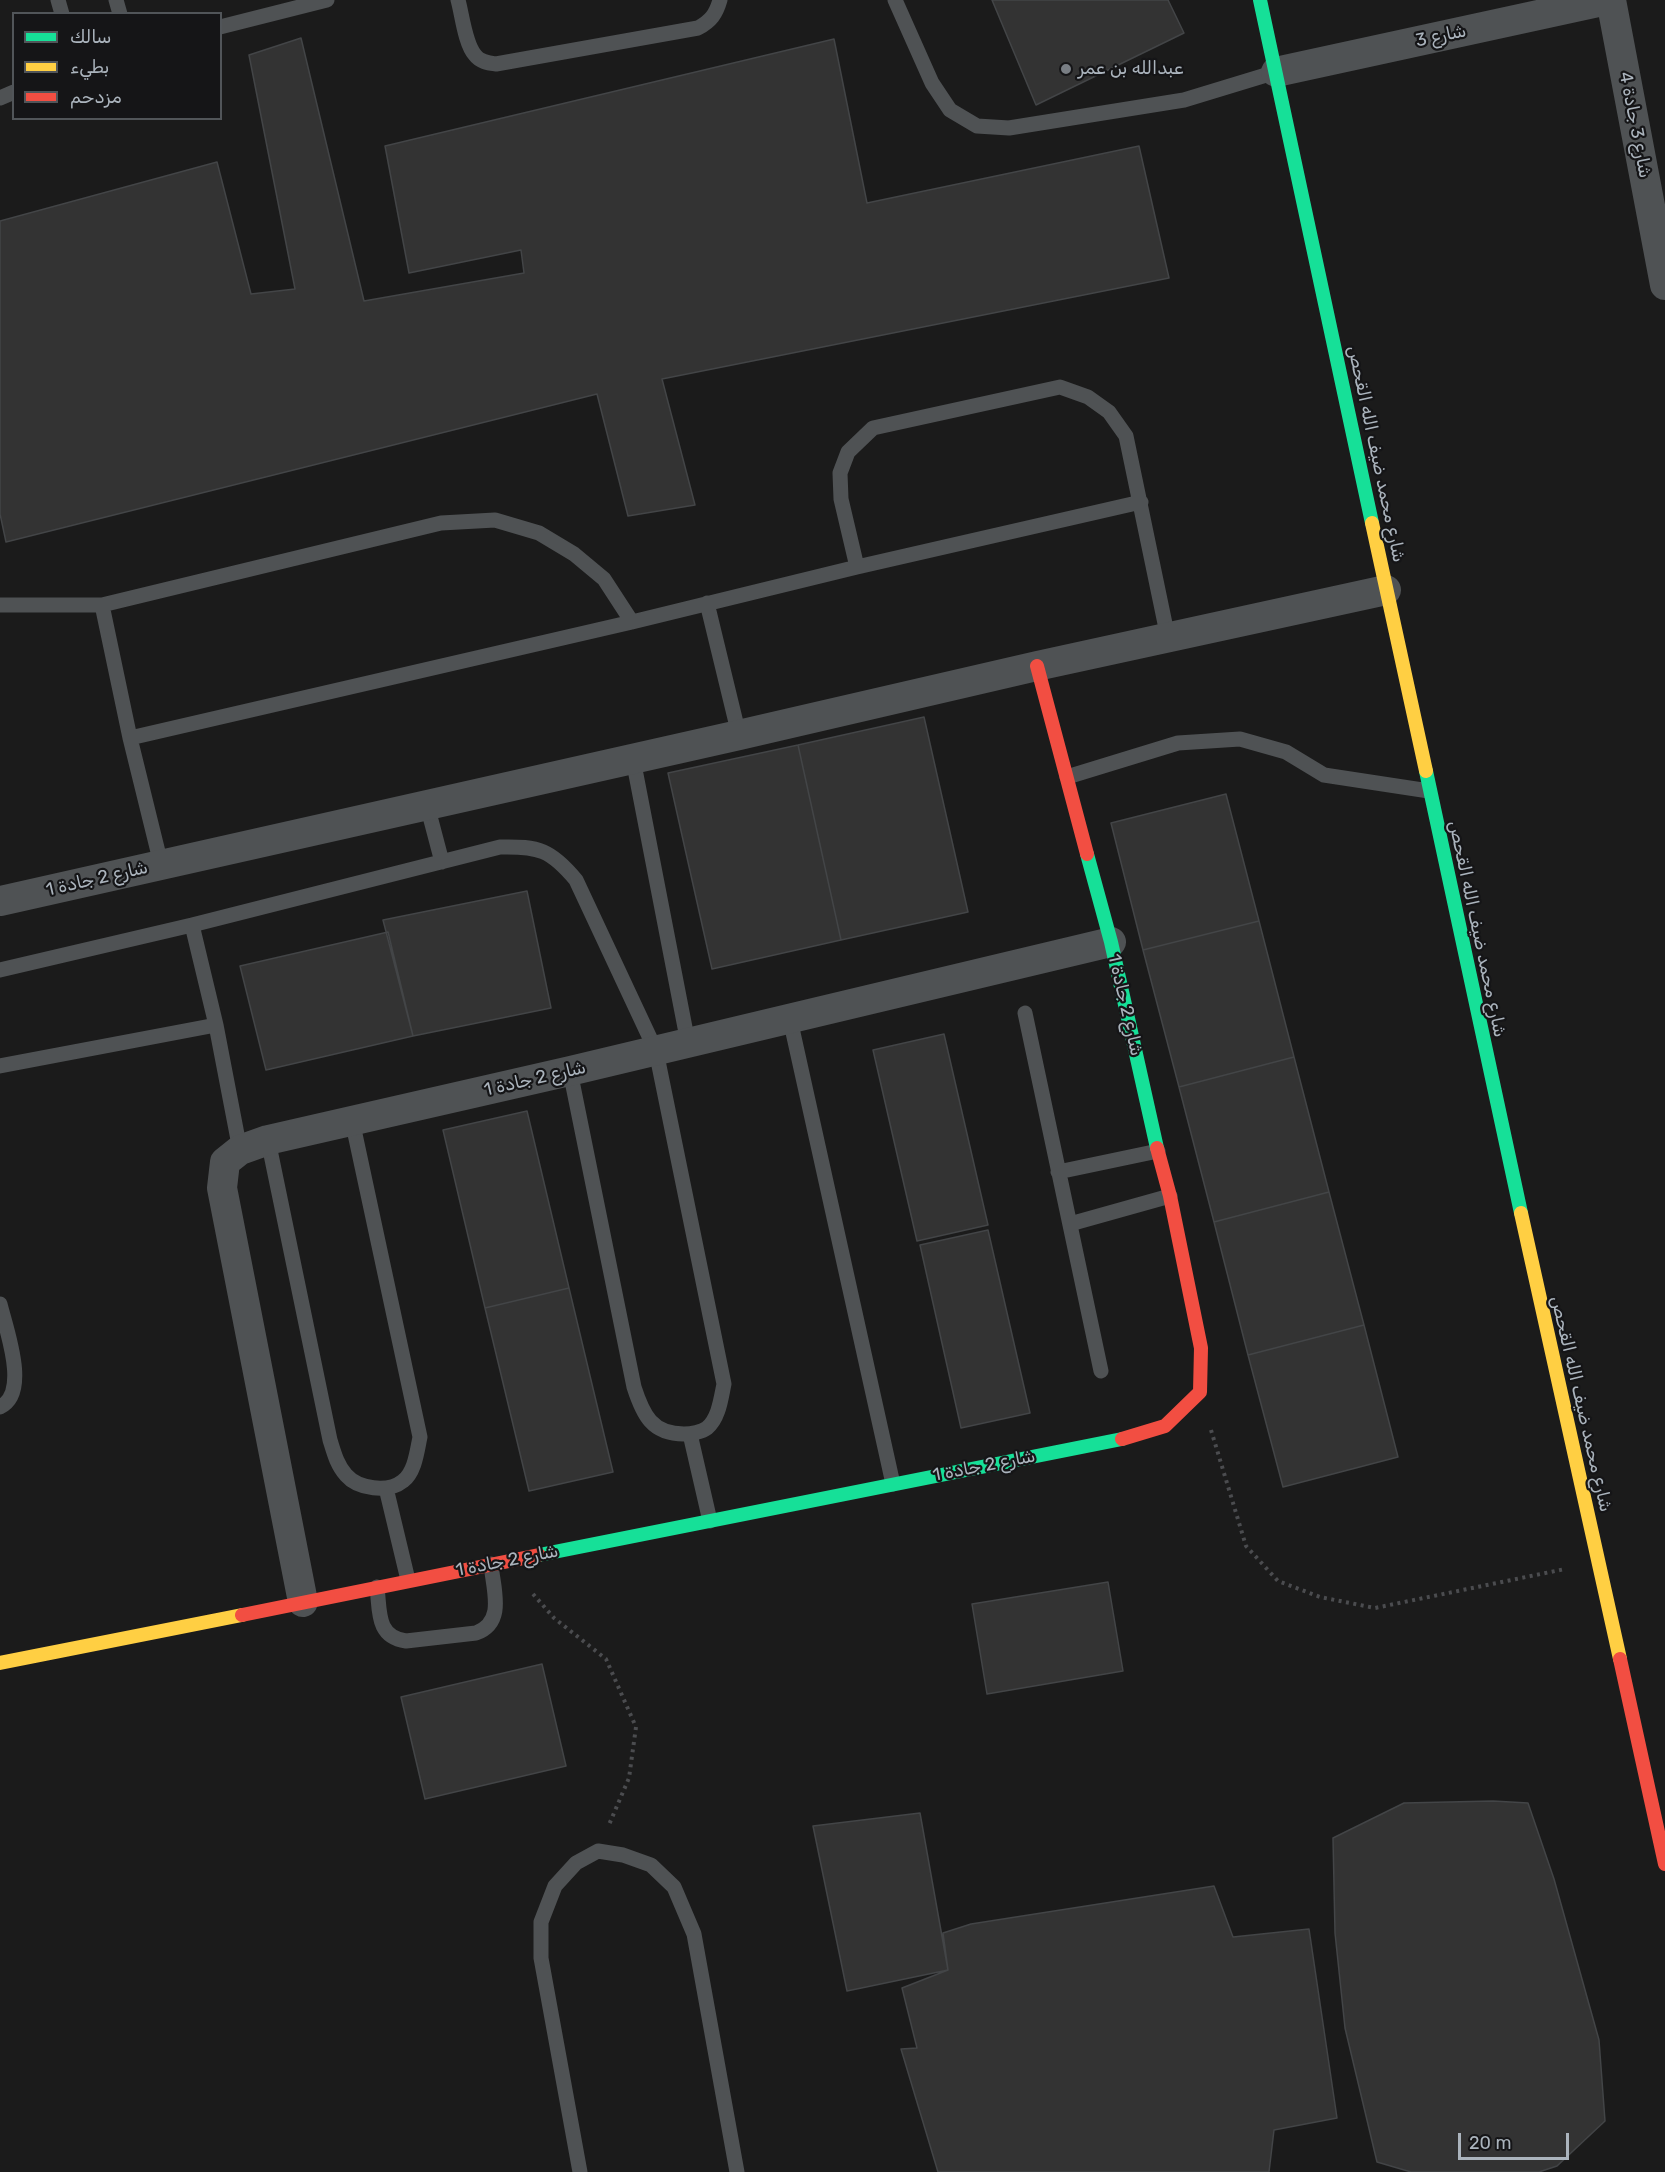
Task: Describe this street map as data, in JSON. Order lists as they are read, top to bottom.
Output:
{
  "streets": {
    "street": [
      "شارع 3",
      "شارع 3 جادة 4",
      "شارع محمد ضيف الله القحص",
      "شارع 2 جادة 1"
    ]
  },
  "crossings": [
    ["شارع 3", "شارع 3 جادة 4"],
    ["شارع 3", "شارع محمد ضيف الله القحص"],
    ["شارع محمد ضيف الله القحص", "شارع 2 جادة 1"]
  ],
  "places": ["عبدالله بن عمر"],
  "legend": ["سالك", "بطيء", "مزدحم"],
  "scale_bar": "20 m"
}
